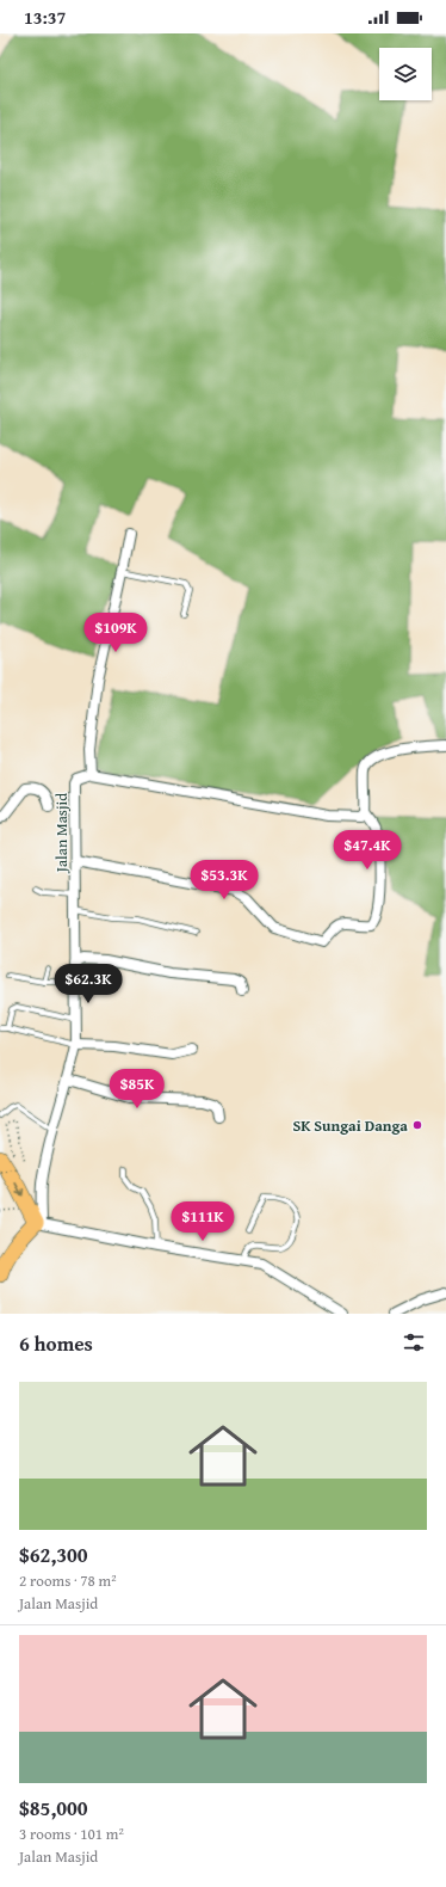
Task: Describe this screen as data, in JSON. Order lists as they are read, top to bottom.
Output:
{
  "streets": {
    "street": ["Jalan Masjid"]
  },
  "places": ["SK Sungai Danga"],
  "page": {
    "status": "13:37",
    "price": [
      "$109K",
      "$47.4K",
      "$53.3K",
      "$62.3K",
      "$85K",
      "$111K"
    ],
    "heading": "6 homes",
    "list": [
      {
        "name": "$62,300",
        "note": "2 rooms · 78 m² · Jalan Masjid"
      },
      {
        "name": "$85,000",
        "note": "3 rooms · 101 m² · Jalan Masjid"
      }
    ]
  }
}
